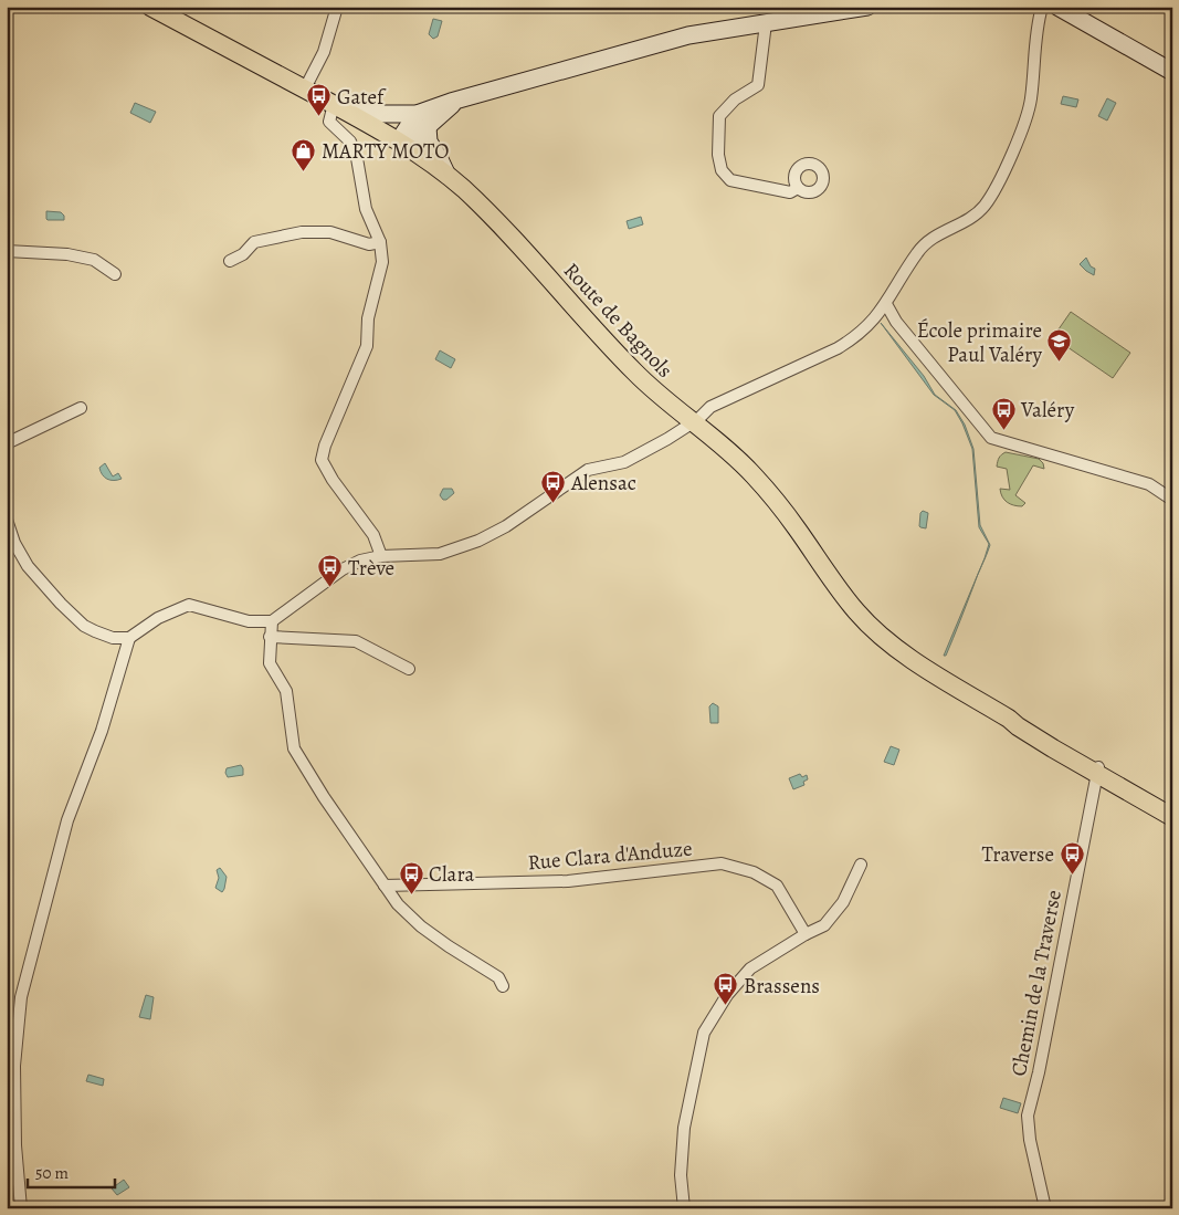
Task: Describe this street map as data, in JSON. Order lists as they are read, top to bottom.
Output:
{
  "streets": {
    "main road": ["Route de Bagnols"],
    "street": ["Rue Clara d'Anduze", "Chemin de la Traverse"]
  },
  "crossings": [
    ["Route de Bagnols", "Chemin de la Traverse"]
  ],
  "places": {
    "bus stop": [
      "Gatef",
      "Valéry",
      "Alensac",
      "Trève",
      "Traverse",
      "Clara",
      "Brassens"
    ],
    "shop": ["MARTY MOTO"],
    "school or university": ["École primaire Paul Valéry"]
  },
  "scale_bar": "50 m"
}
